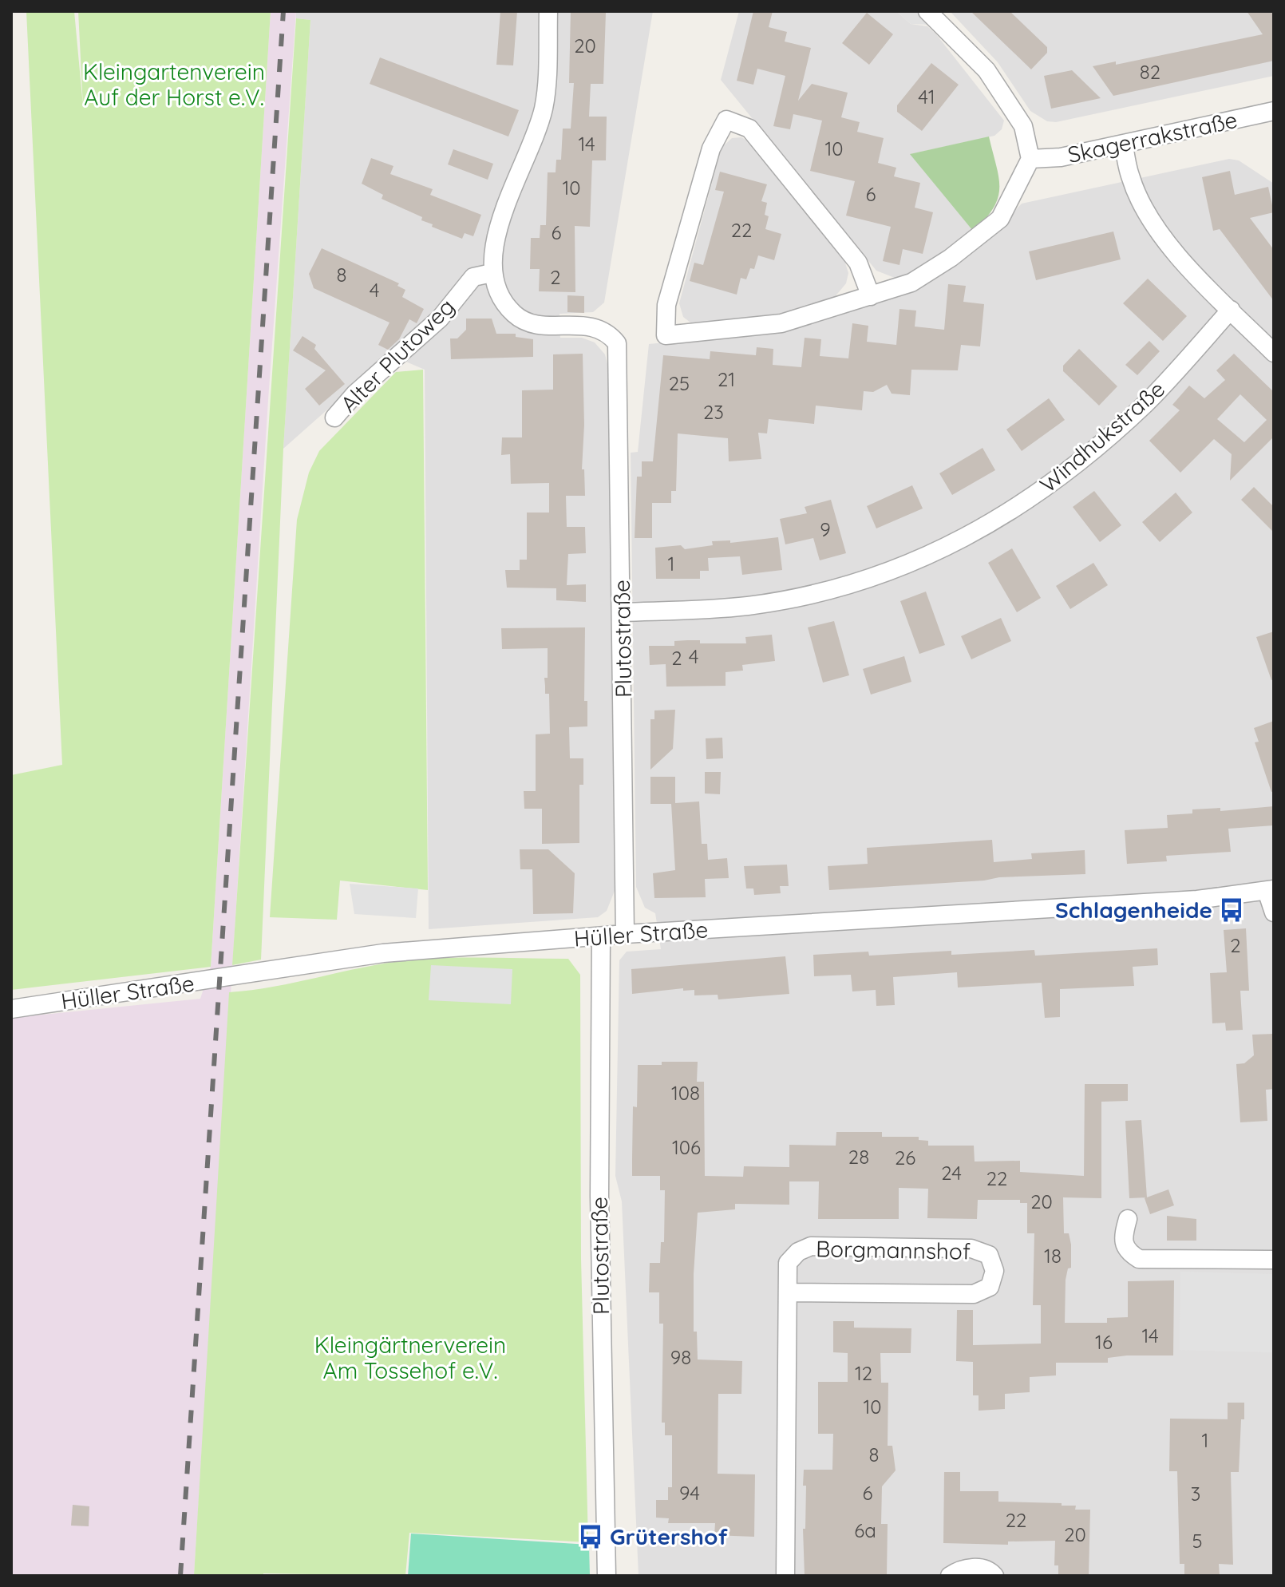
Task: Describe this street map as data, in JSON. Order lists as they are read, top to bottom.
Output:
{
  "streets": {
    "street": [
      "Skagerrakstraße",
      "Alter Plutoweg",
      "Windhukstraße",
      "Plutostraße",
      "Hüller Straße",
      "Borgmannshof"
    ]
  },
  "crossings": [
    ["Alter Plutoweg", "Plutostraße"],
    ["Windhukstraße", "Plutostraße"],
    ["Plutostraße", "Hüller Straße"]
  ],
  "parks": ["Kleingartenverein Auf der Horst e.V.", "Kleingärtnerverein Am Tossehof e.V."],
  "places": {
    "bus stop": ["Schlagenheide", "Grütershof"]
  },
  "house_numbers": [
    "20",
    "82",
    "41",
    "14",
    "10",
    "10",
    "6",
    "22",
    "6",
    "8",
    "2",
    "4",
    "21",
    "25",
    "23",
    "9",
    "1",
    "4",
    "2",
    "2",
    "108",
    "106",
    "28",
    "26",
    "24",
    "22",
    "20",
    "18",
    "14",
    "16",
    "98",
    "12",
    "10",
    "1",
    "8",
    "94",
    "6",
    "3",
    "22",
    "6a",
    "20",
    "5"
  ]
}
